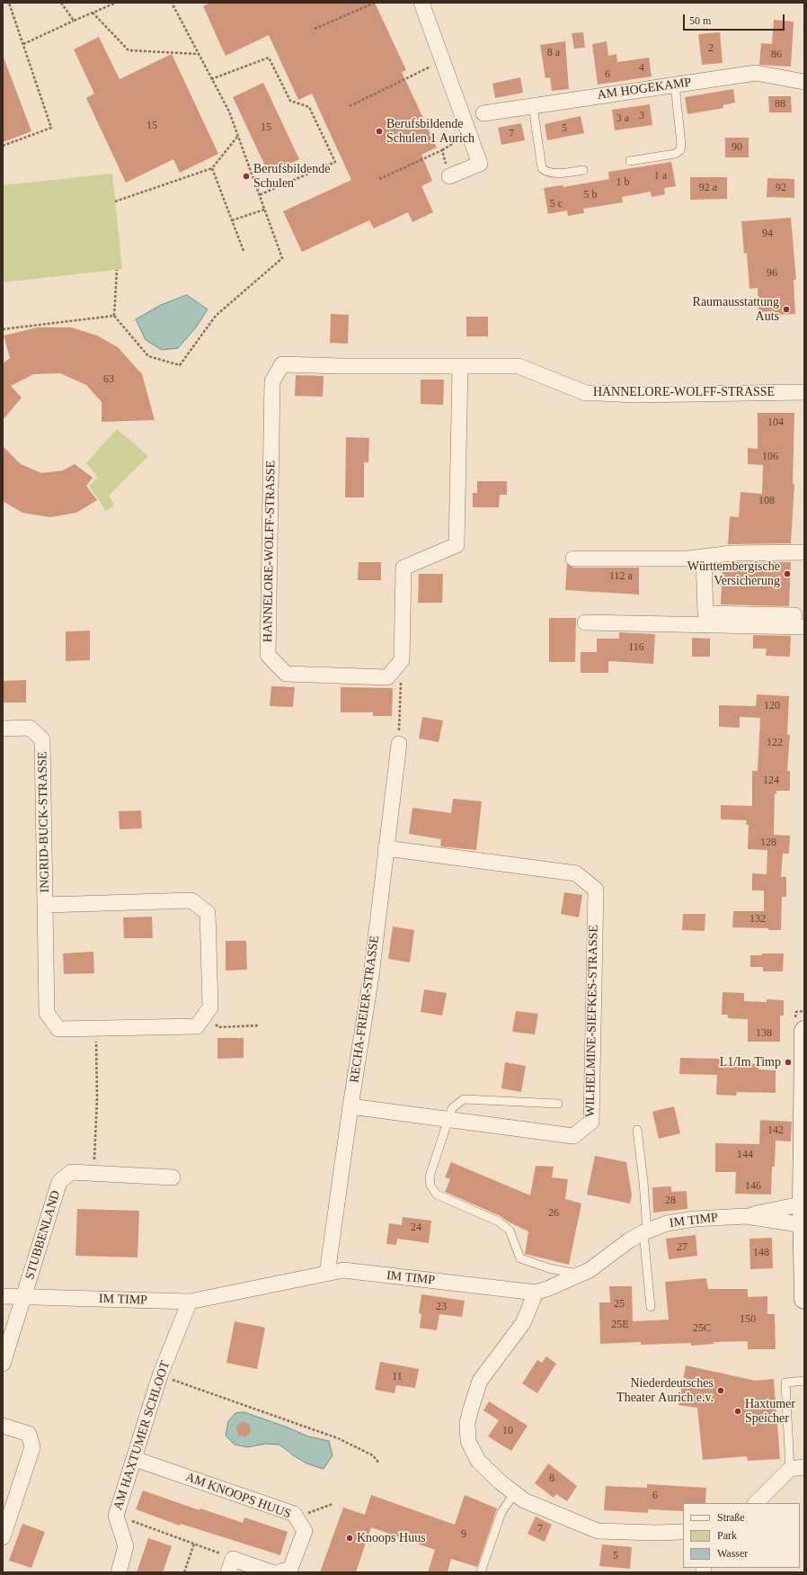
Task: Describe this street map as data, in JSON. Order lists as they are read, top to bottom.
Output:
{
  "streets": {
    "street": [
      "AM HOGEKAMP",
      "HANNELORE-WOLFF-STRASSE",
      "INGRID-BUCK-STRASSE",
      "RECHA-FREIER-STRASSE",
      "WILHELMINE-SIEFKES-STRASSE",
      "IM TIMP",
      "STUBBENLAND",
      "AM HAXTUMER SCHLOOT",
      "AM KNOOPS HUUS"
    ]
  },
  "crossings": [
    ["RECHA-FREIER-STRASSE", "WILHELMINE-SIEFKES-STRASSE"],
    ["RECHA-FREIER-STRASSE", "IM TIMP"],
    ["IM TIMP", "STUBBENLAND"],
    ["IM TIMP", "AM HAXTUMER SCHLOOT"],
    ["AM HAXTUMER SCHLOOT", "AM KNOOPS HUUS"]
  ],
  "places": [
    "Berufsbildende Schulen 1 Aurich",
    "Berufsbildende Schulen",
    "Raumausstattung Auts",
    "Württembergische Versicherung",
    "L1/Im Timp",
    "Niederdeutsches Theater Aurich e.v.",
    "Haxtumer Speicher",
    "Knoops Huus"
  ],
  "house_numbers": [
    "2",
    "8 a",
    "86",
    "4",
    "6",
    "88",
    "3",
    "3 a",
    "15",
    "15",
    "5",
    "7",
    "90",
    "1 a",
    "1 b",
    "92 a",
    "92",
    "5 b",
    "5 c",
    "94",
    "96",
    "63",
    "104",
    "106",
    "108",
    "112 a",
    "116",
    "120",
    "122",
    "124",
    "128",
    "132",
    "138",
    "142",
    "144",
    "146",
    "28",
    "26",
    "24",
    "27",
    "148",
    "25",
    "23",
    "150",
    "25E",
    "25C",
    "11",
    "10",
    "8",
    "6",
    "7",
    "9",
    "5"
  ],
  "legend": ["Straße", "Park", "Wasser"],
  "scale_bar": "50 m"
}
